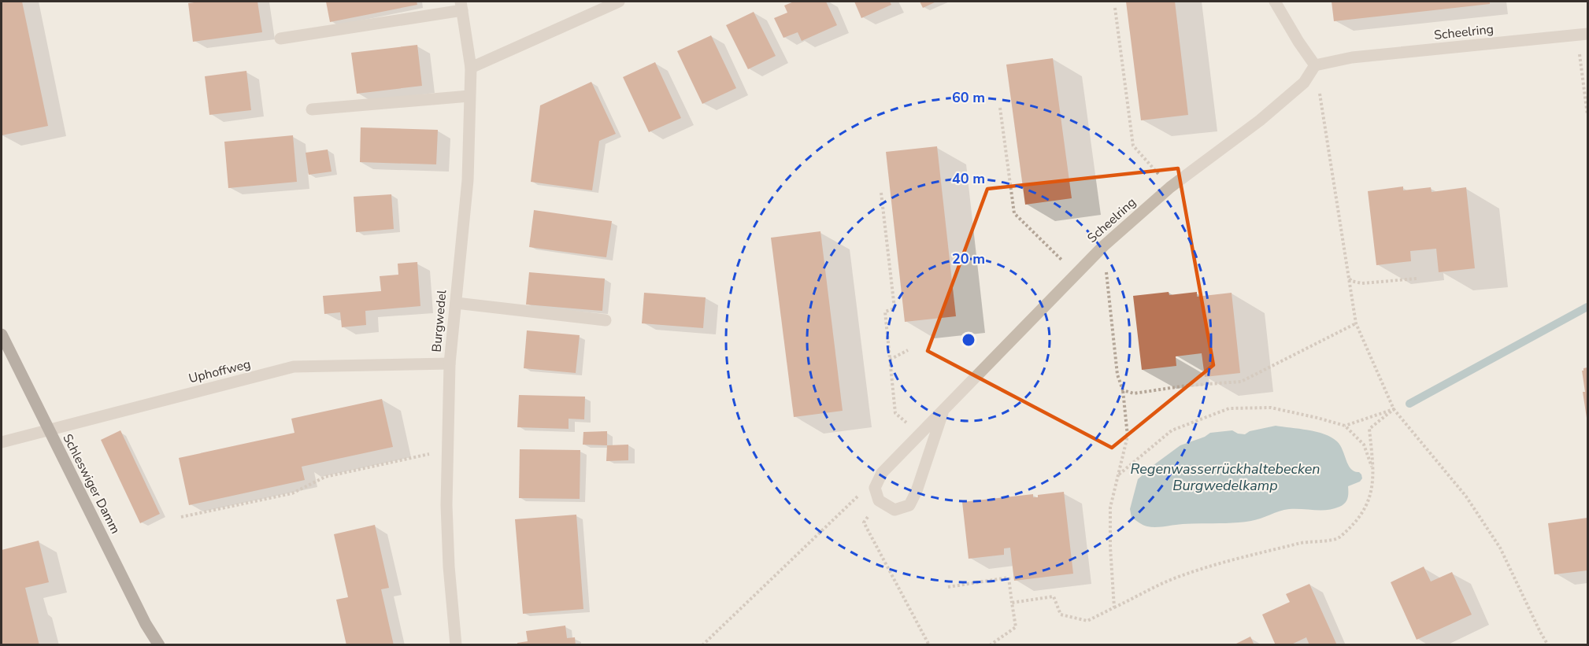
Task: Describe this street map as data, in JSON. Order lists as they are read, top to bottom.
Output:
{
  "streets": {
    "main road": ["Schleswiger Damm"],
    "street": ["Scheelring", "Burgwedel", "Uphoffweg"]
  },
  "crossings": [
    ["Burgwedel", "Uphoffweg"],
    ["Uphoffweg", "Schleswiger Damm"]
  ],
  "water": ["Regenwasserrückhaltebecken Burgwedelkamp"],
  "rings": ["60 m", "40 m", "20 m"]
}
